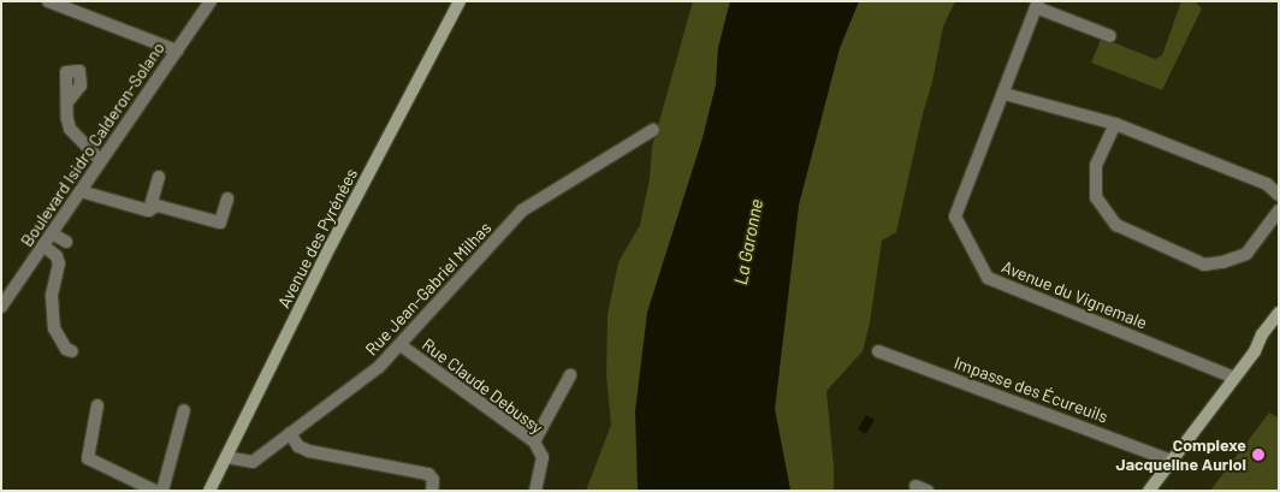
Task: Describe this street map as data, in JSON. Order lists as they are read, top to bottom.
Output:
{
  "streets": {
    "main road": ["Avenue des Pyrénées"],
    "street": [
      "Boulevard Isidro Calderon-Solano",
      "Rue Jean-Gabriel Milhas",
      "Avenue du Vignemale",
      "Rue Claude Debussy",
      "Impasse des Écureuils"
    ]
  },
  "crossings": [
    ["Avenue des Pyrénées", "Rue Jean-Gabriel Milhas"],
    ["Rue Jean-Gabriel Milhas", "Rue Claude Debussy"]
  ],
  "water": ["La Garonne"],
  "places": ["Complexe Jacqueline Auriol"]
}
